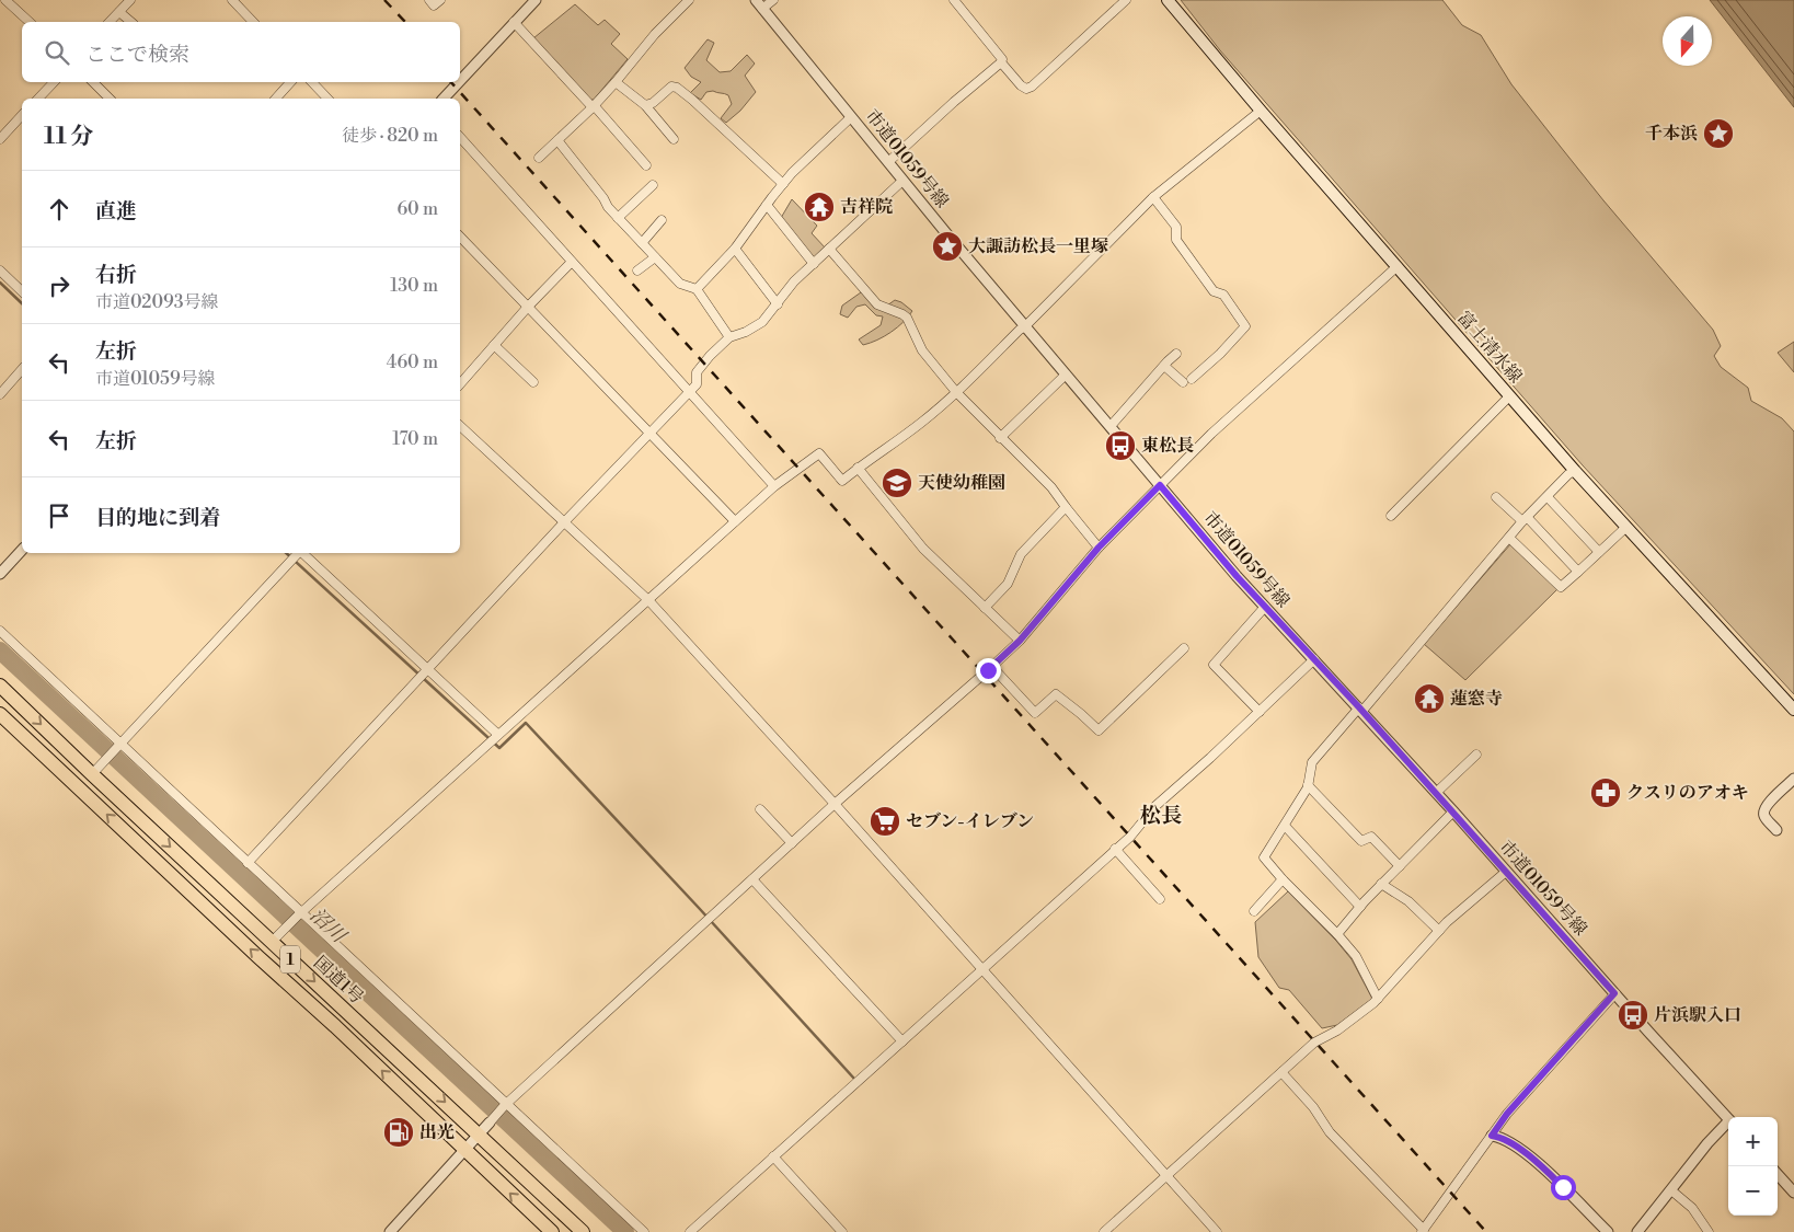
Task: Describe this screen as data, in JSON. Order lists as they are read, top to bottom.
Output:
{
  "streets": {
    "highway": ["1", "国道1号"],
    "main road": ["富士清水線"],
    "street": ["市道01059号線"]
  },
  "districts": ["松長"],
  "water": ["沼川"],
  "places": {
    "place": ["千本浜", "大諏訪松長一里塚"],
    "temple": ["吉祥院", "蓮窓寺"],
    "bus stop": ["東松長", "片浜駅入口"],
    "school or university": ["天使幼稚園"],
    "pharmacy": ["クスリのアオキ"],
    "supermarket": ["セブン-イレブン"],
    "fuel station": ["出光"]
  },
  "north": "bottom",
  "page": {
    "search": "ここで検索",
    "heading": ["11 分", "徒歩 · 820 m"],
    "list": [
      ["直進", "60 m"],
      ["右折", "市道02093号線", "130 m"],
      ["左折", "市道01059号線", "460 m"],
      ["左折", "170 m"],
      "目的地に到着"
    ],
    "map_buttons": ["+", "−"]
  }
}
